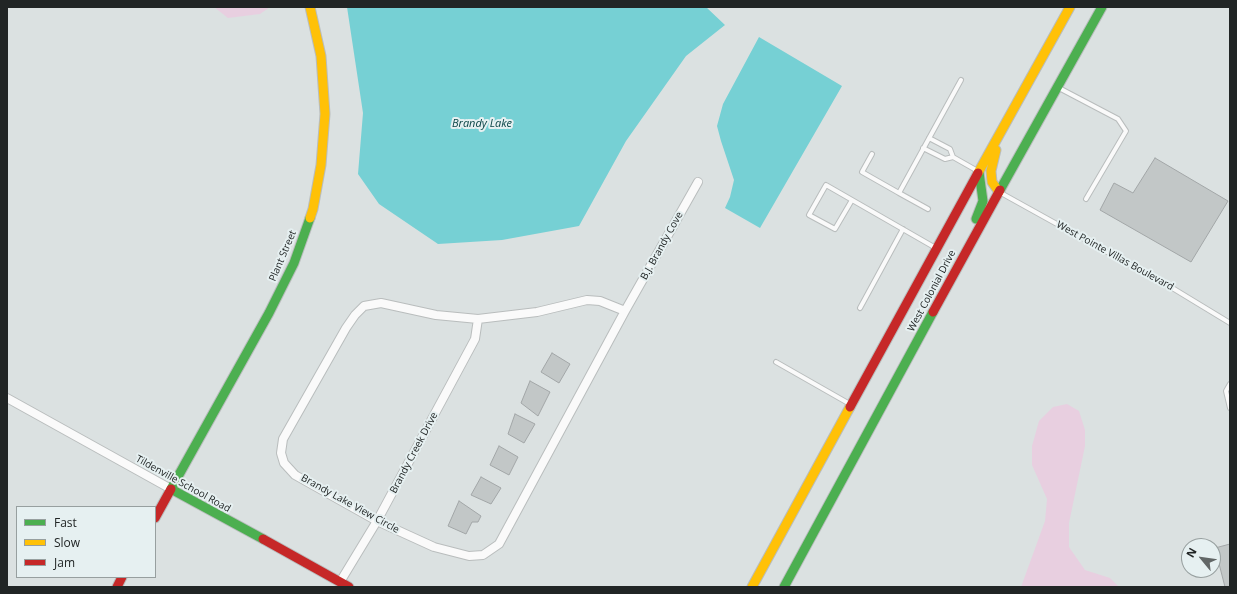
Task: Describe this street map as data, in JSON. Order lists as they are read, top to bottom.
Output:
{
  "streets": {
    "main road": ["Plant Street", "West Colonial Drive", "Tildenville School Road"],
    "street": ["B.J. Brandy Cove", "Brandy Creek Drive", "Brandy Lake View Circle"],
    "lane": ["West Pointe Villas Boulevard"]
  },
  "crossings": [
    ["B.J. Brandy Cove", "Brandy Lake View Circle"],
    ["Plant Street", "Tildenville School Road"],
    ["West Pointe Villas Boulevard", "West Colonial Drive"],
    ["Brandy Creek Drive", "Tildenville School Road"],
    ["Brandy Creek Drive", "Brandy Lake View Circle"]
  ],
  "water": ["Brandy Lake"],
  "legend": ["Fast", "Slow", "Jam"],
  "north": "top left"
}
